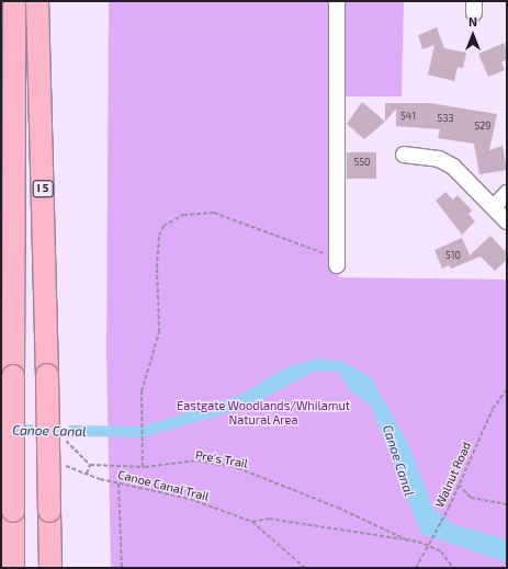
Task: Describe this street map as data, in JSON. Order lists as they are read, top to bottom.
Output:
{
  "streets": {
    "highway": ["I 5"],
    "path": ["Pre's Trail", "Walnut Road", "Canoe Canal Trail"]
  },
  "water": ["Canoe Canal"],
  "parks": ["Eastgate Woodlands/Whilamut Natural Area"],
  "house_numbers": [
    "541",
    "533",
    "529",
    "550",
    "510"
  ],
  "north": "top"
}
